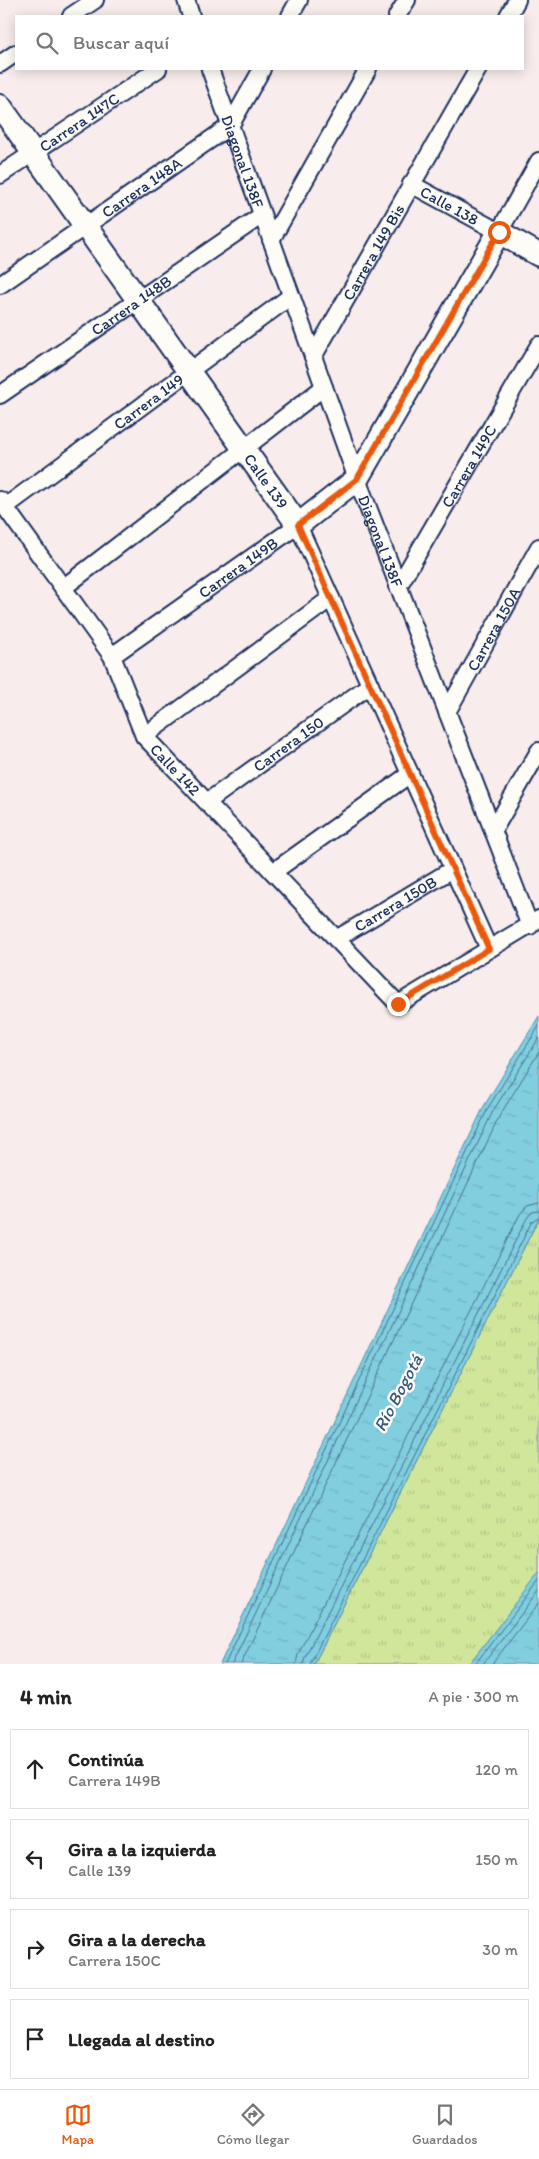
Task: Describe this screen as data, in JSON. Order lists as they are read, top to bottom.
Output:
{
  "streets": {
    "main road": ["Calle 138", "Calle 139", "Carrera 149B"],
    "street": [
      "Carrera 147C",
      "Diagonal 138F",
      "Carrera 148A",
      "Carrera 149 Bis",
      "Carrera 148B",
      "Carrera 149",
      "Carrera 149C",
      "Carrera 150A",
      "Carrera 150",
      "Calle 142",
      "Carrera 150B"
    ]
  },
  "crossings": [
    ["Carrera 147C", "Calle 139"],
    ["Diagonal 138F", "Carrera 148A"],
    ["Diagonal 138F", "Carrera 149 Bis"],
    ["Diagonal 138F", "Carrera 148B"],
    ["Diagonal 138F", "Carrera 149"],
    ["Diagonal 138F", "Carrera 149C"],
    ["Diagonal 138F", "Carrera 149B"],
    ["Diagonal 138F", "Carrera 150A"],
    ["Carrera 148A", "Calle 139"],
    ["Calle 138", "Carrera 149 Bis"],
    ["Calle 138", "Carrera 149B"],
    ["Carrera 148B", "Calle 139"],
    ["Carrera 149", "Calle 139"],
    ["Carrera 149", "Calle 142"],
    ["Calle 139", "Carrera 149B"],
    ["Calle 139", "Carrera 150"],
    ["Calle 139", "Calle 142"],
    ["Calle 139", "Carrera 150B"],
    ["Carrera 149B", "Calle 142"],
    ["Carrera 150", "Calle 142"],
    ["Calle 142", "Carrera 150B"]
  ],
  "water": ["Río Bogotá"],
  "page": {
    "search": "Buscar aquí",
    "heading": ["4 min", "A pie · 300 m"],
    "list": [
      ["Continúa", "Carrera 149B", "120 m"],
      ["Gira a la izquierda", "Calle 139", "150 m"],
      ["Gira a la derecha", "Carrera 150C", "30 m"],
      "Llegada al destino"
    ],
    "nav": ["Mapa", "Cómo llegar", "Guardados"]
  }
}
